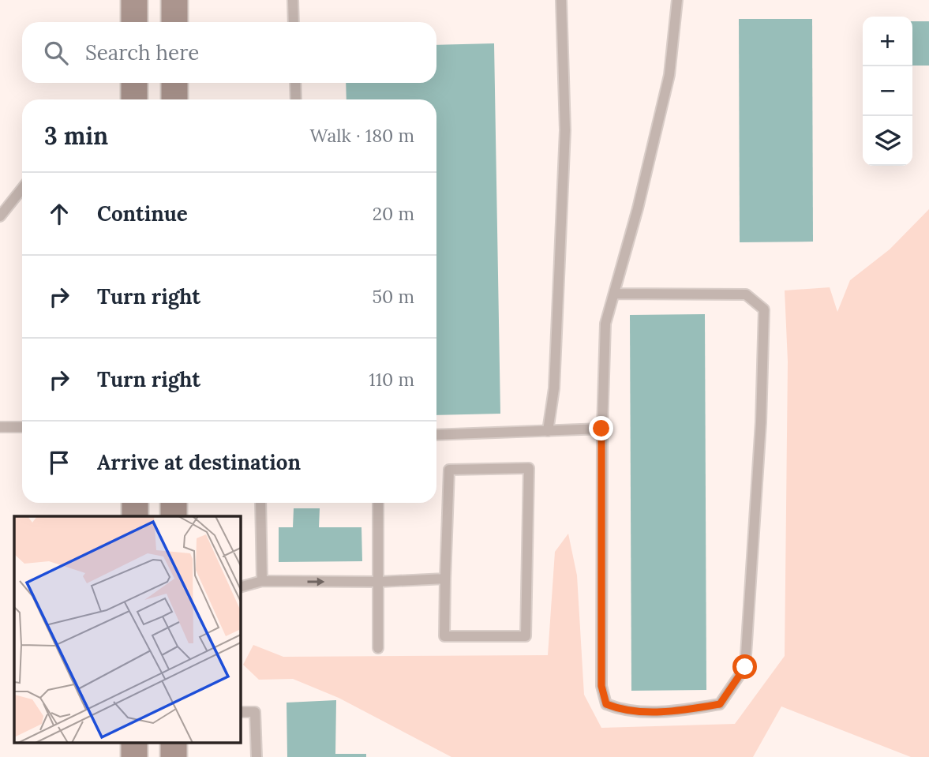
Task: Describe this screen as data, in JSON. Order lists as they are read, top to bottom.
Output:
{
  "page": {
    "map_buttons": ["+", "−"],
    "search": "Search here",
    "heading": ["3 min", "Walk · 180 m"],
    "list": [
      ["Continue", "20 m"],
      ["Turn right", "50 m"],
      ["Turn right", "110 m"],
      "Arrive at destination"
    ]
  }
}
